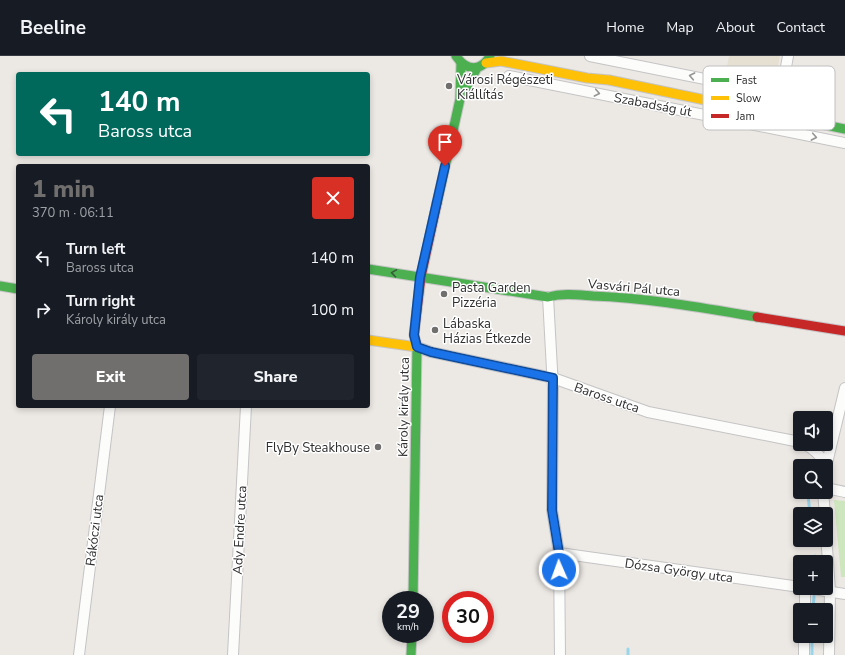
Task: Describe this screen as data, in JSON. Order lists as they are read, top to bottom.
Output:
{
  "streets": {
    "street": [
      "Szabadság út",
      "Vasvári Pál utca",
      "Baross utca",
      "Károly király utca",
      "Rákóczi utca",
      "Ady Endre utca",
      "Dózsa György utca"
    ]
  },
  "crossings": [
    ["Vasvári Pál utca", "Károly király utca"],
    ["Baross utca", "Károly király utca"]
  ],
  "places": [
    "Városi Régészeti Kiállítás",
    "Pasta Garden Pizzéria",
    "Lábaska Házias Étkezde",
    "FlyBy Steakhouse"
  ],
  "legend": ["Fast", "Slow", "Jam"],
  "page": {
    "header": "Beeline",
    "nav": [
      "Home",
      "Map",
      "About",
      "Contact"
    ],
    "turn": ["140 m", "Baross utca"],
    "heading": ["1 min", "370 m · 06:11"],
    "list": [
      {
        "name": "Turn left",
        "note": "Baross utca",
        "value": "140 m"
      },
      {
        "name": "Turn right",
        "note": "Károly király utca",
        "value": "100 m"
      }
    ],
    "buttons": ["Exit", "Share"],
    "map_buttons": ["+", "−"],
    "speed": "29 km/h",
    "limit": "30"
  }
}
